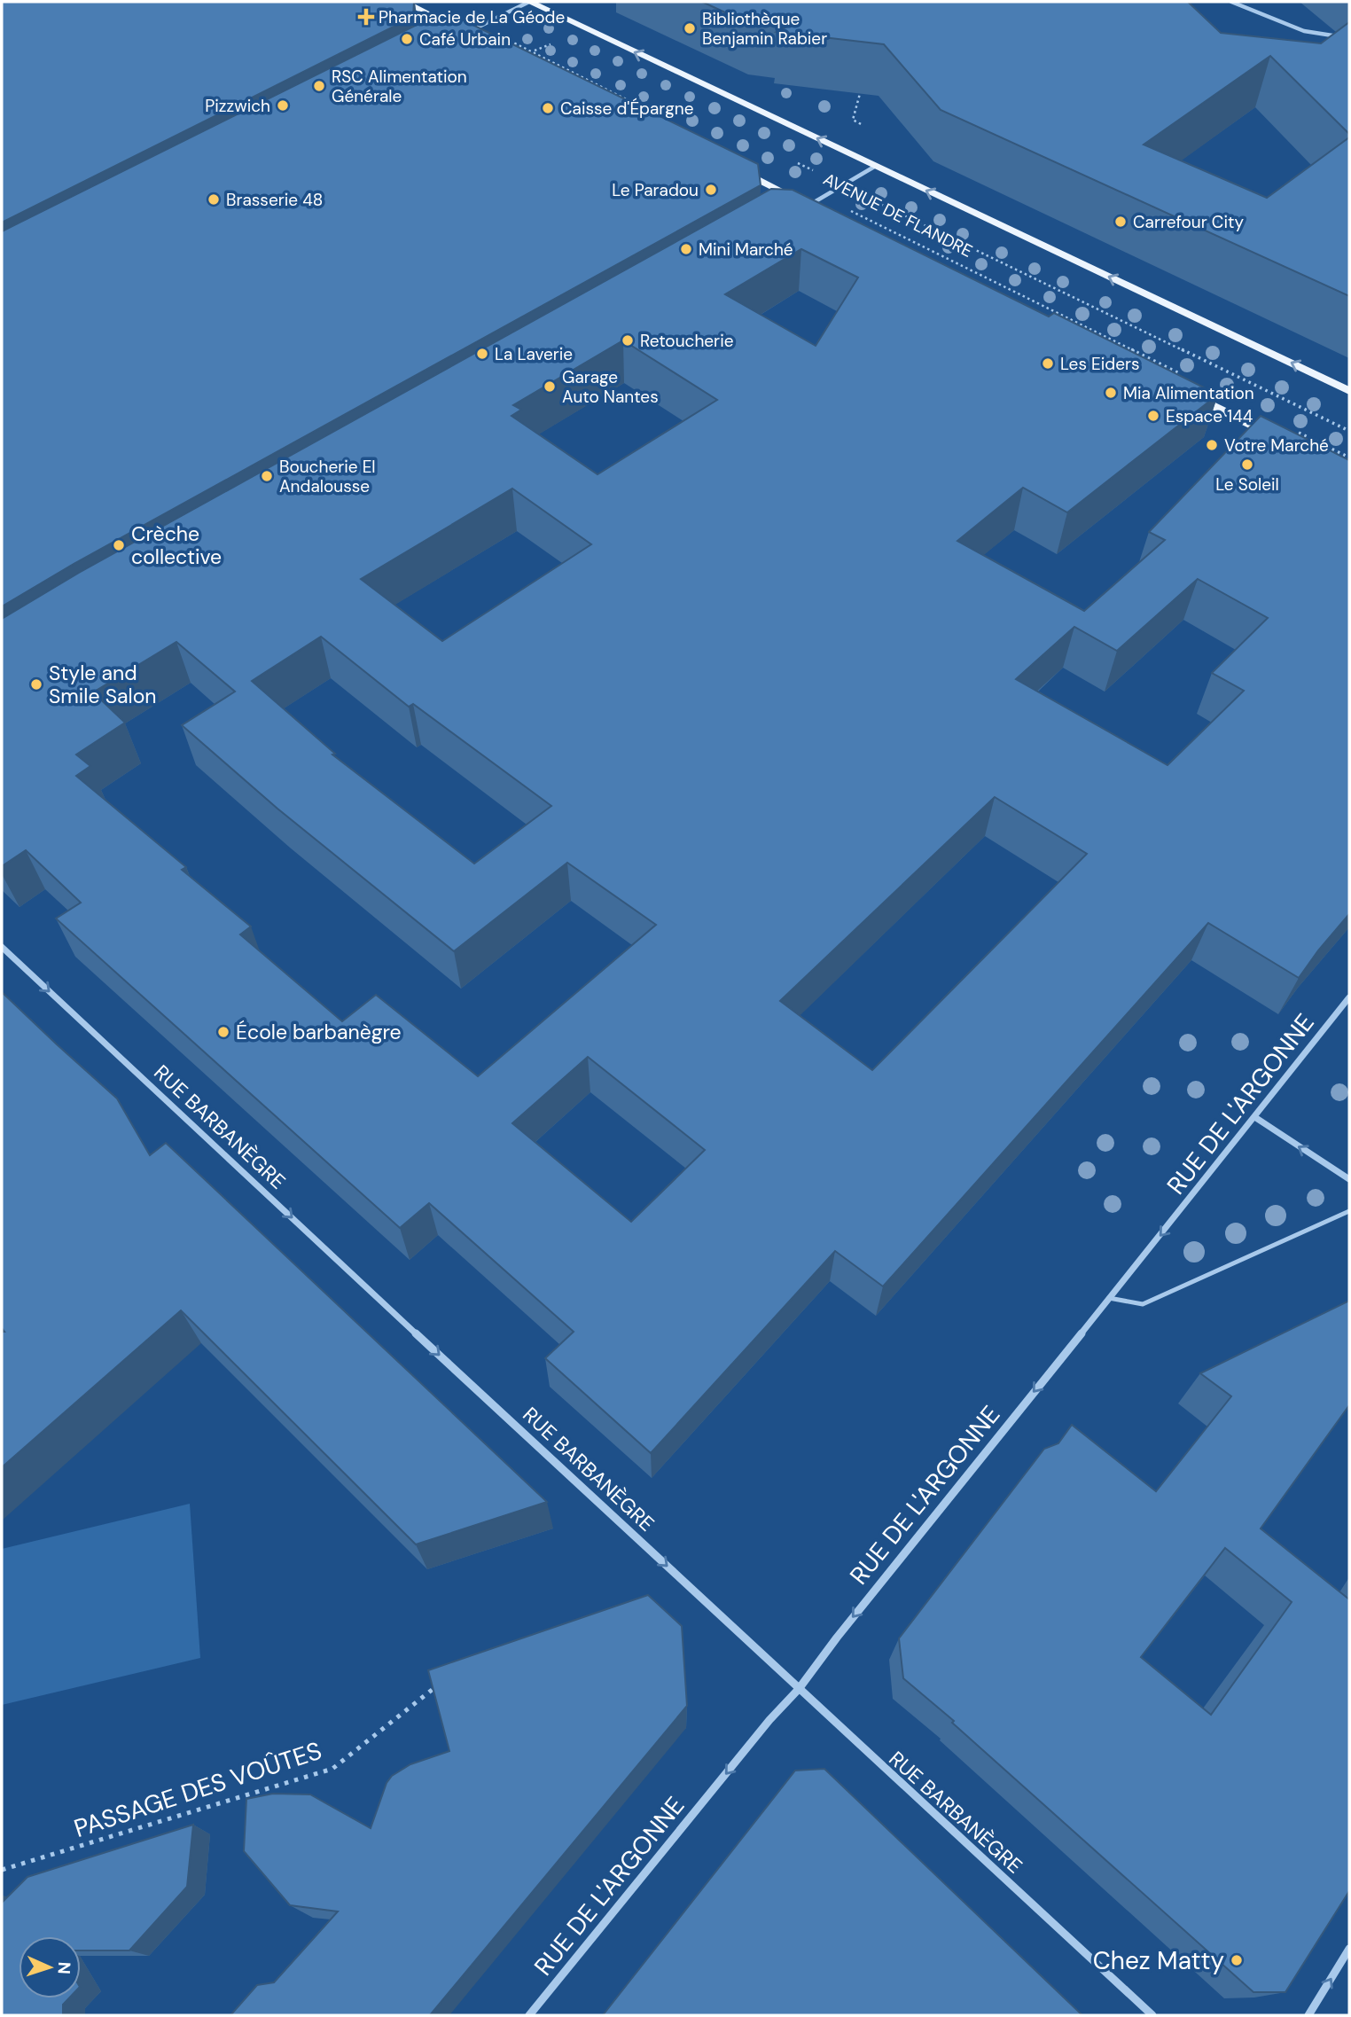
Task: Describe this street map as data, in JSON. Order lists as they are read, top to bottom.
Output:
{
  "streets": {
    "main road": ["AVENUE DE FLANDRE"],
    "street": ["RUE DE L'ARGONNE", "RUE BARBANÈGRE"],
    "path": ["PASSAGE DES VOÛTES"]
  },
  "crossings": [
    ["RUE DE L'ARGONNE", "RUE BARBANÈGRE"]
  ],
  "one_way": ["AVENUE DE FLANDRE", "RUE DE L'ARGONNE", "RUE BARBANÈGRE"],
  "places": {
    "health": ["Pharmacie de La Géode"],
    "other": [
      "Bibliothèque Benjamin Rabier",
      "Café Urbain",
      "RSC Alimentation Générale",
      "Pizzwich",
      "Caisse d'Épargne",
      "Le Paradou",
      "Brasserie 48",
      "Carrefour City",
      "Mini Marché",
      "Retoucherie",
      "La Laverie",
      "Les Eiders",
      "Garage Auto Nantes",
      "Mia Alimentation",
      "Espace 144",
      "Votre Marché",
      "Le Soleil",
      "Boucherie El Andalousse",
      "Crèche collective",
      "Style and Smile Salon",
      "École barbanègre",
      "Chez Matty"
    ]
  },
  "north": "right"
}
